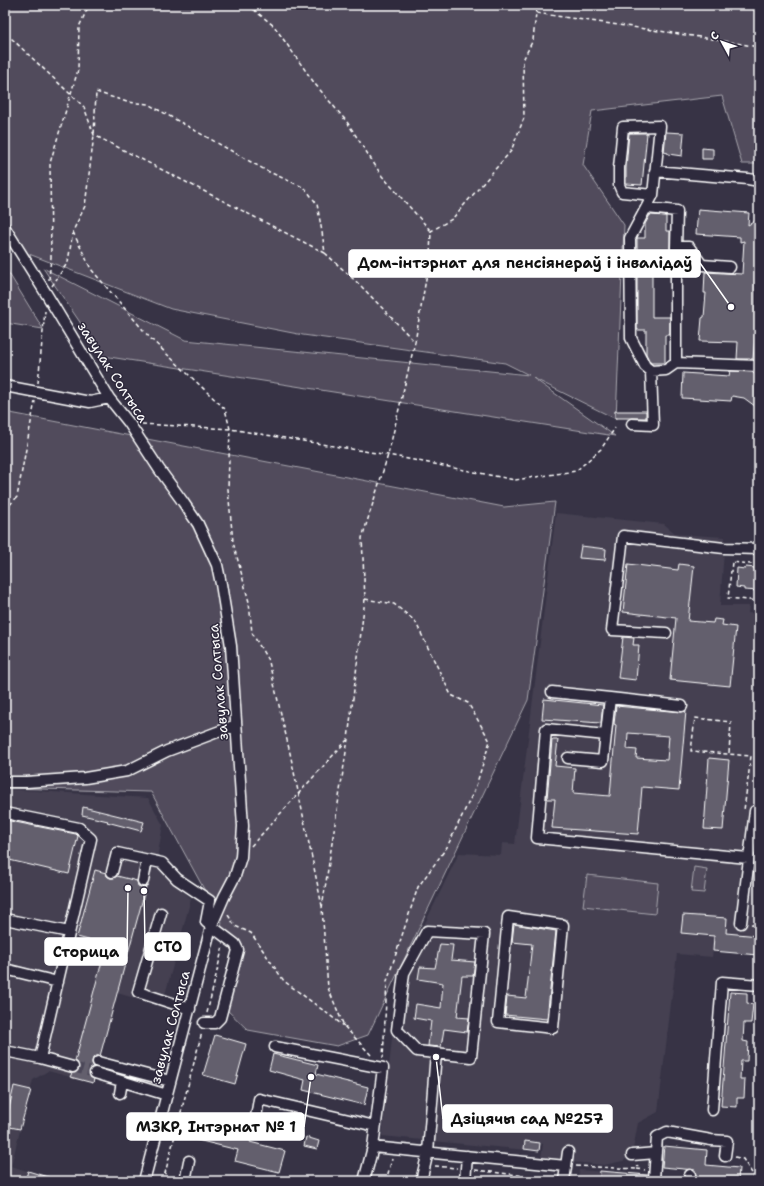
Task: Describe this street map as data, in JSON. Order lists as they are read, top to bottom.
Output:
{
  "streets": {
    "street": ["завулак Солтыса"]
  },
  "places": [
    "Дом-інтэрнат для пенсіянераў і інвалідаў",
    "Сторица",
    "СТО",
    "Дзіцячы сад №257",
    "МЗКР, Інтэрнат № 1"
  ],
  "north": "top left"
}
